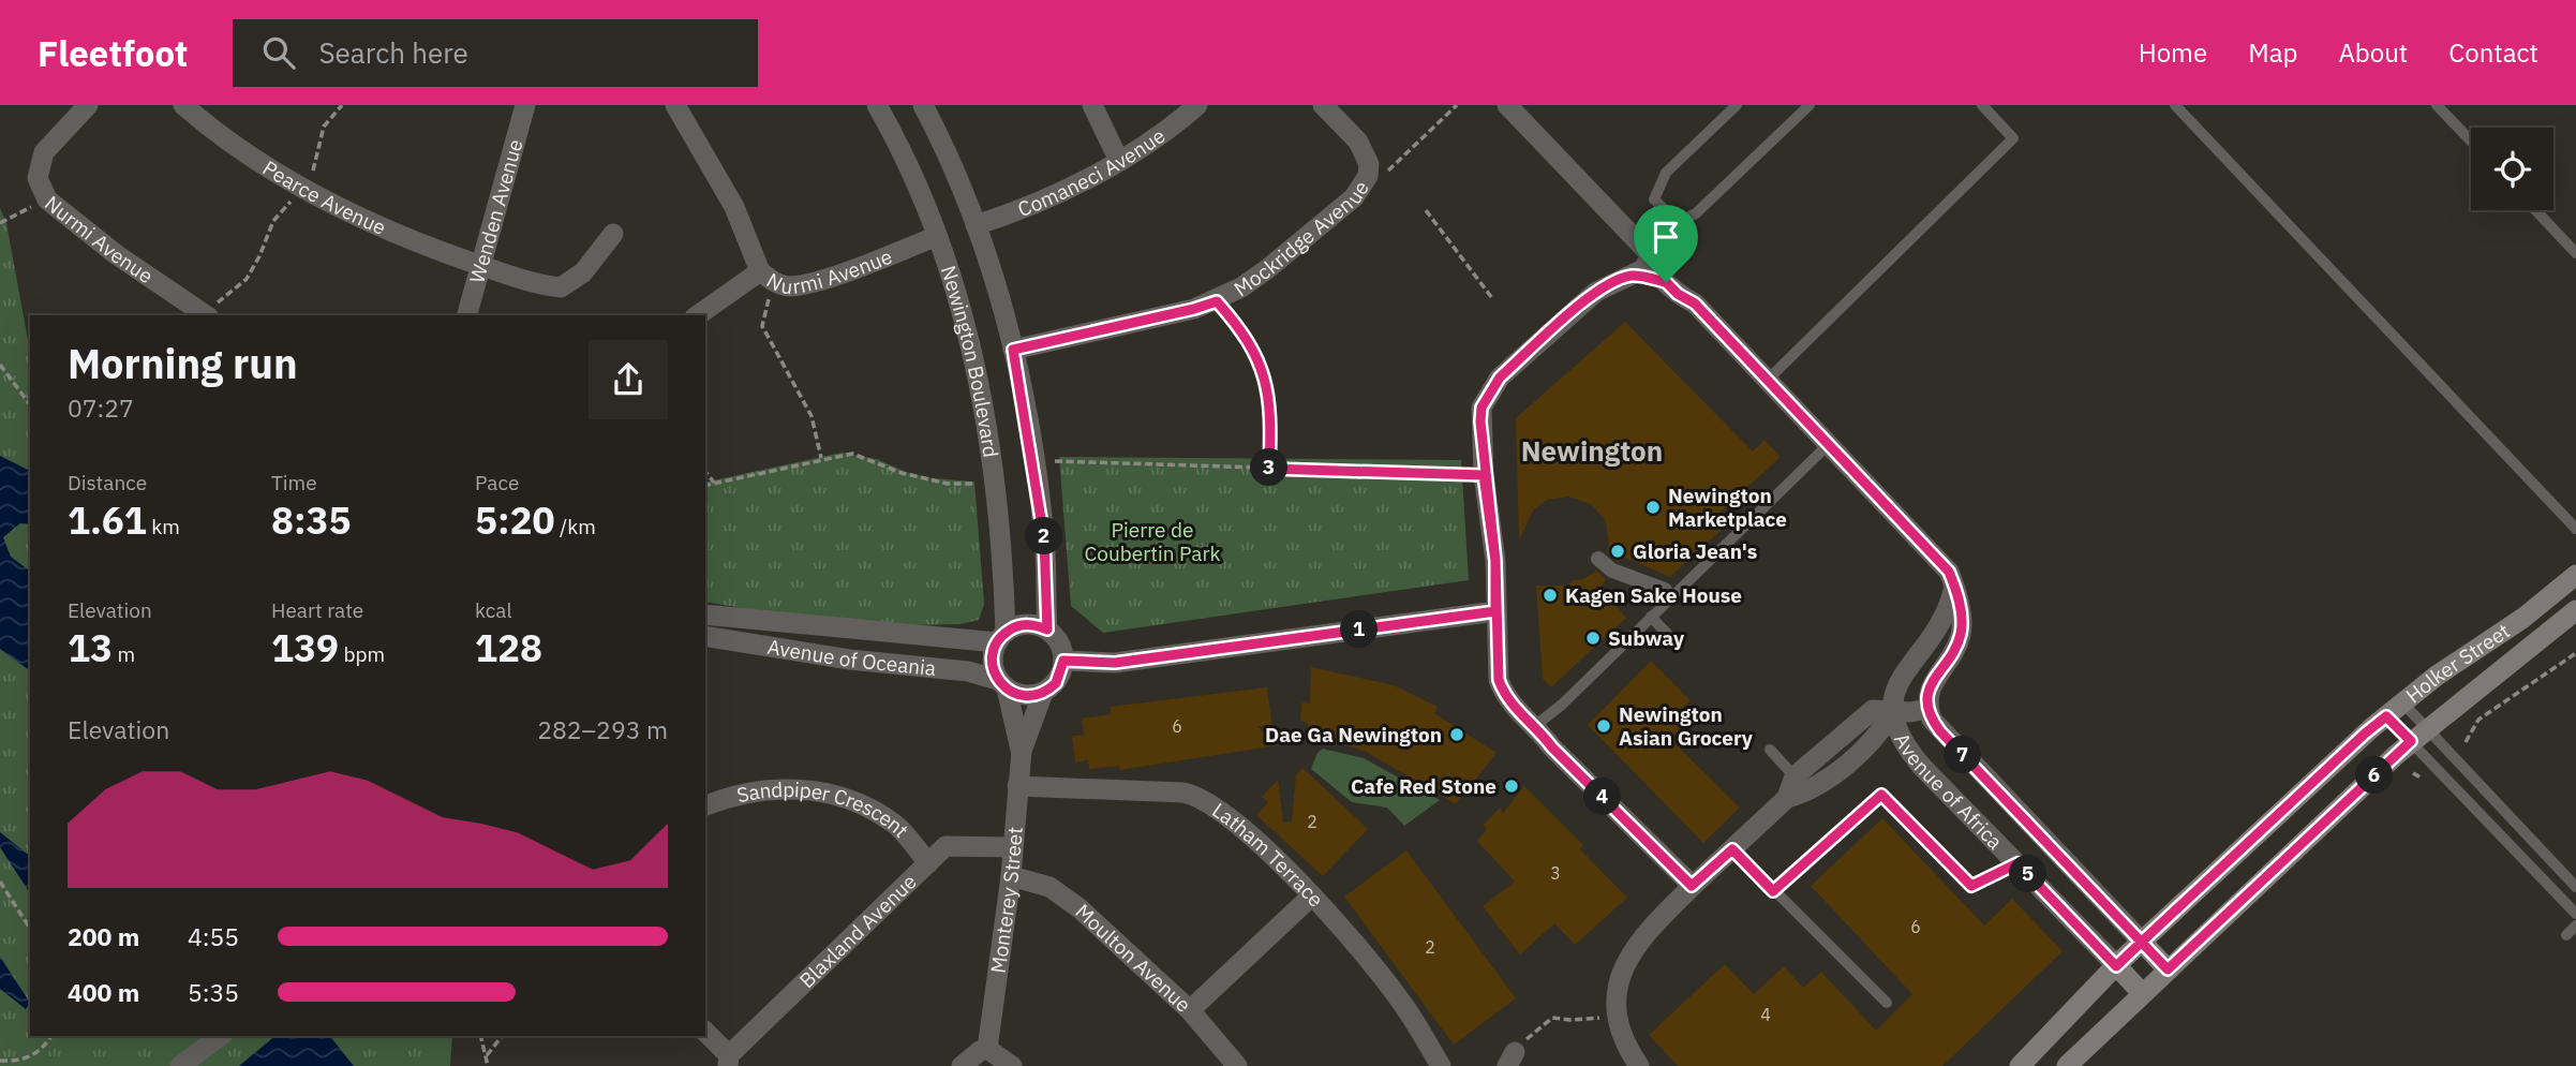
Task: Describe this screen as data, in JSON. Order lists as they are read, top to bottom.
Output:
{
  "streets": {
    "main road": ["Holker Street", "Avenue of Africa"],
    "street": [
      "Comaneci Avenue",
      "Pearce Avenue",
      "Wenden Avenue",
      "Mockridge Avenue",
      "Nurmi Avenue",
      "Newington Boulevard",
      "Avenue of Oceania",
      "Sandpiper Crescent",
      "Latham Terrace",
      "Monterey Street",
      "Blaxland Avenue",
      "Moulton Avenue"
    ]
  },
  "crossings": [
    ["Comaneci Avenue", "Newington Boulevard"],
    ["Pearce Avenue", "Wenden Avenue"],
    ["Mockridge Avenue", "Newington Boulevard"],
    ["Nurmi Avenue", "Newington Boulevard"],
    ["Newington Boulevard", "Avenue of Oceania"],
    ["Newington Boulevard", "Monterey Street"],
    ["Avenue of Oceania", "Monterey Street"],
    ["Holker Street", "Avenue of Africa"],
    ["Sandpiper Crescent", "Blaxland Avenue"],
    ["Latham Terrace", "Monterey Street"],
    ["Monterey Street", "Blaxland Avenue"],
    ["Monterey Street", "Moulton Avenue"]
  ],
  "districts": ["Newington"],
  "parks": ["Pierre de Coubertin Park"],
  "places": [
    "Newington Marketplace",
    "Gloria Jean's",
    "Kagen Sake House",
    "Subway",
    "Newington Asian Grocery",
    "Dae Ga Newington",
    "Cafe Red Stone"
  ],
  "house_numbers": [
    "6",
    "2",
    "3",
    "6",
    "2",
    "4"
  ],
  "page": {
    "header": "Fleetfoot",
    "search": "Search here",
    "nav": [
      "Home",
      "Map",
      "About",
      "Contact"
    ],
    "heading": ["Morning run", "07:27"],
    "stats": [
      ["Distance", "1.61 km"],
      ["Time", "8:35"],
      ["Pace", "5:20 /km"],
      ["Elevation", "13 m"],
      ["Heart rate", "139 bpm"],
      ["kcal", "128"]
    ],
    "pins": [
      "3",
      "2",
      "1",
      "7",
      "6",
      "4",
      "5"
    ],
    "chart": ["Elevation", "282–293 m"],
    "list": [
      {
        "name": "200 m",
        "note": "4:55"
      },
      {
        "name": "400 m",
        "note": "5:35"
      }
    ]
  }
}
